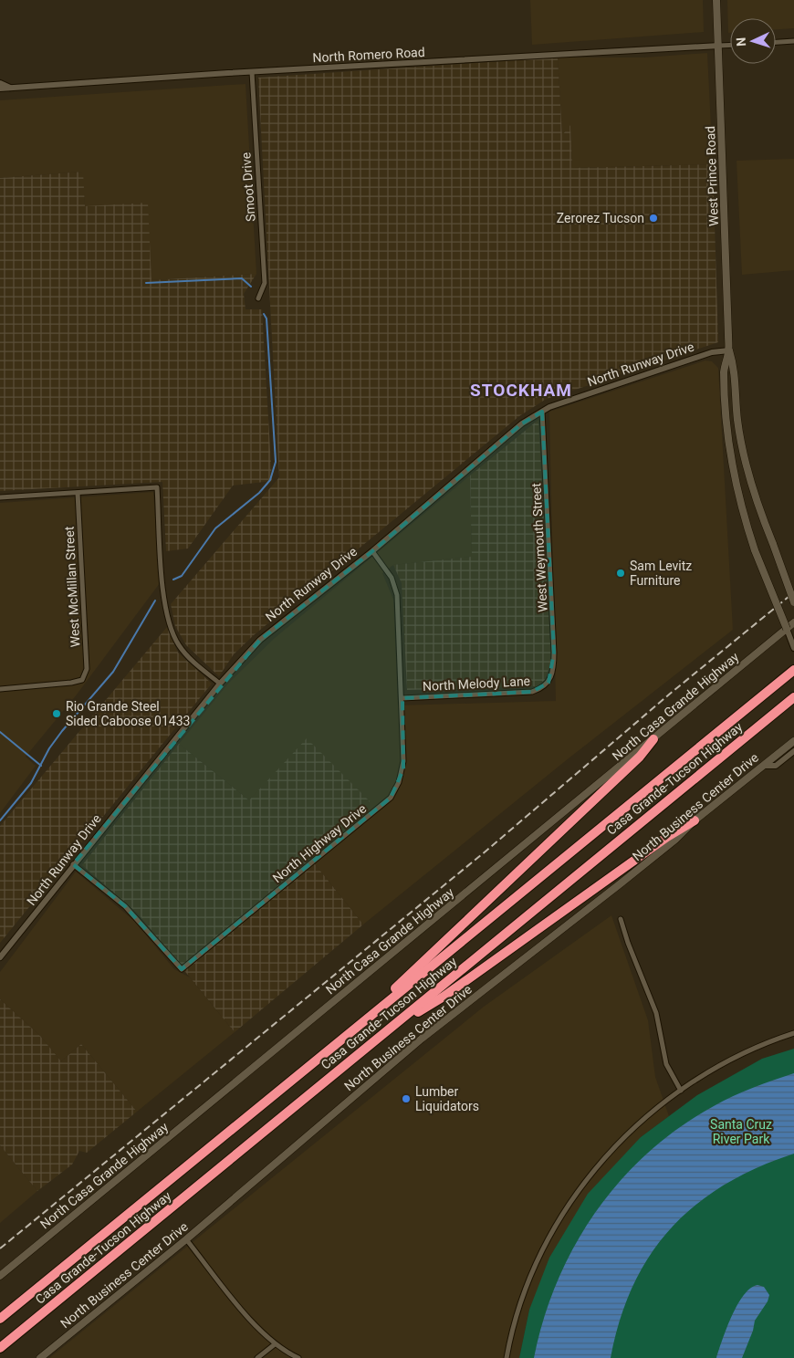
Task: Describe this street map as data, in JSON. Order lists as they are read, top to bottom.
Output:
{
  "streets": {
    "highway": ["Casa Grande-Tucson Highway"],
    "main road": ["West Prince Road", "North Casa Grande Highway", "North Business Center Drive"],
    "street": [
      "North Romero Road",
      "Smoot Drive",
      "North Runway Drive",
      "West Weymouth Street",
      "West McMillan Street",
      "North Melody Lane",
      "North Highway Drive"
    ]
  },
  "crossings": [
    ["North Romero Road", "West Prince Road"],
    ["North Romero Road", "Smoot Drive"],
    ["West Prince Road", "North Runway Drive"],
    ["West Prince Road", "North Casa Grande Highway"],
    ["North Runway Drive", "West Weymouth Street"],
    ["North Runway Drive", "North Highway Drive"],
    ["West Weymouth Street", "North Melody Lane"],
    ["North Melody Lane", "North Highway Drive"]
  ],
  "districts": ["STOCKHAM"],
  "parks": ["Santa Cruz River Park"],
  "places": [
    "Zerorez Tucson",
    "Sam Levitz Furniture",
    "Rio Grande Steel Sided Caboose 01433",
    "Lumber Liquidators"
  ],
  "north": "left"
}
